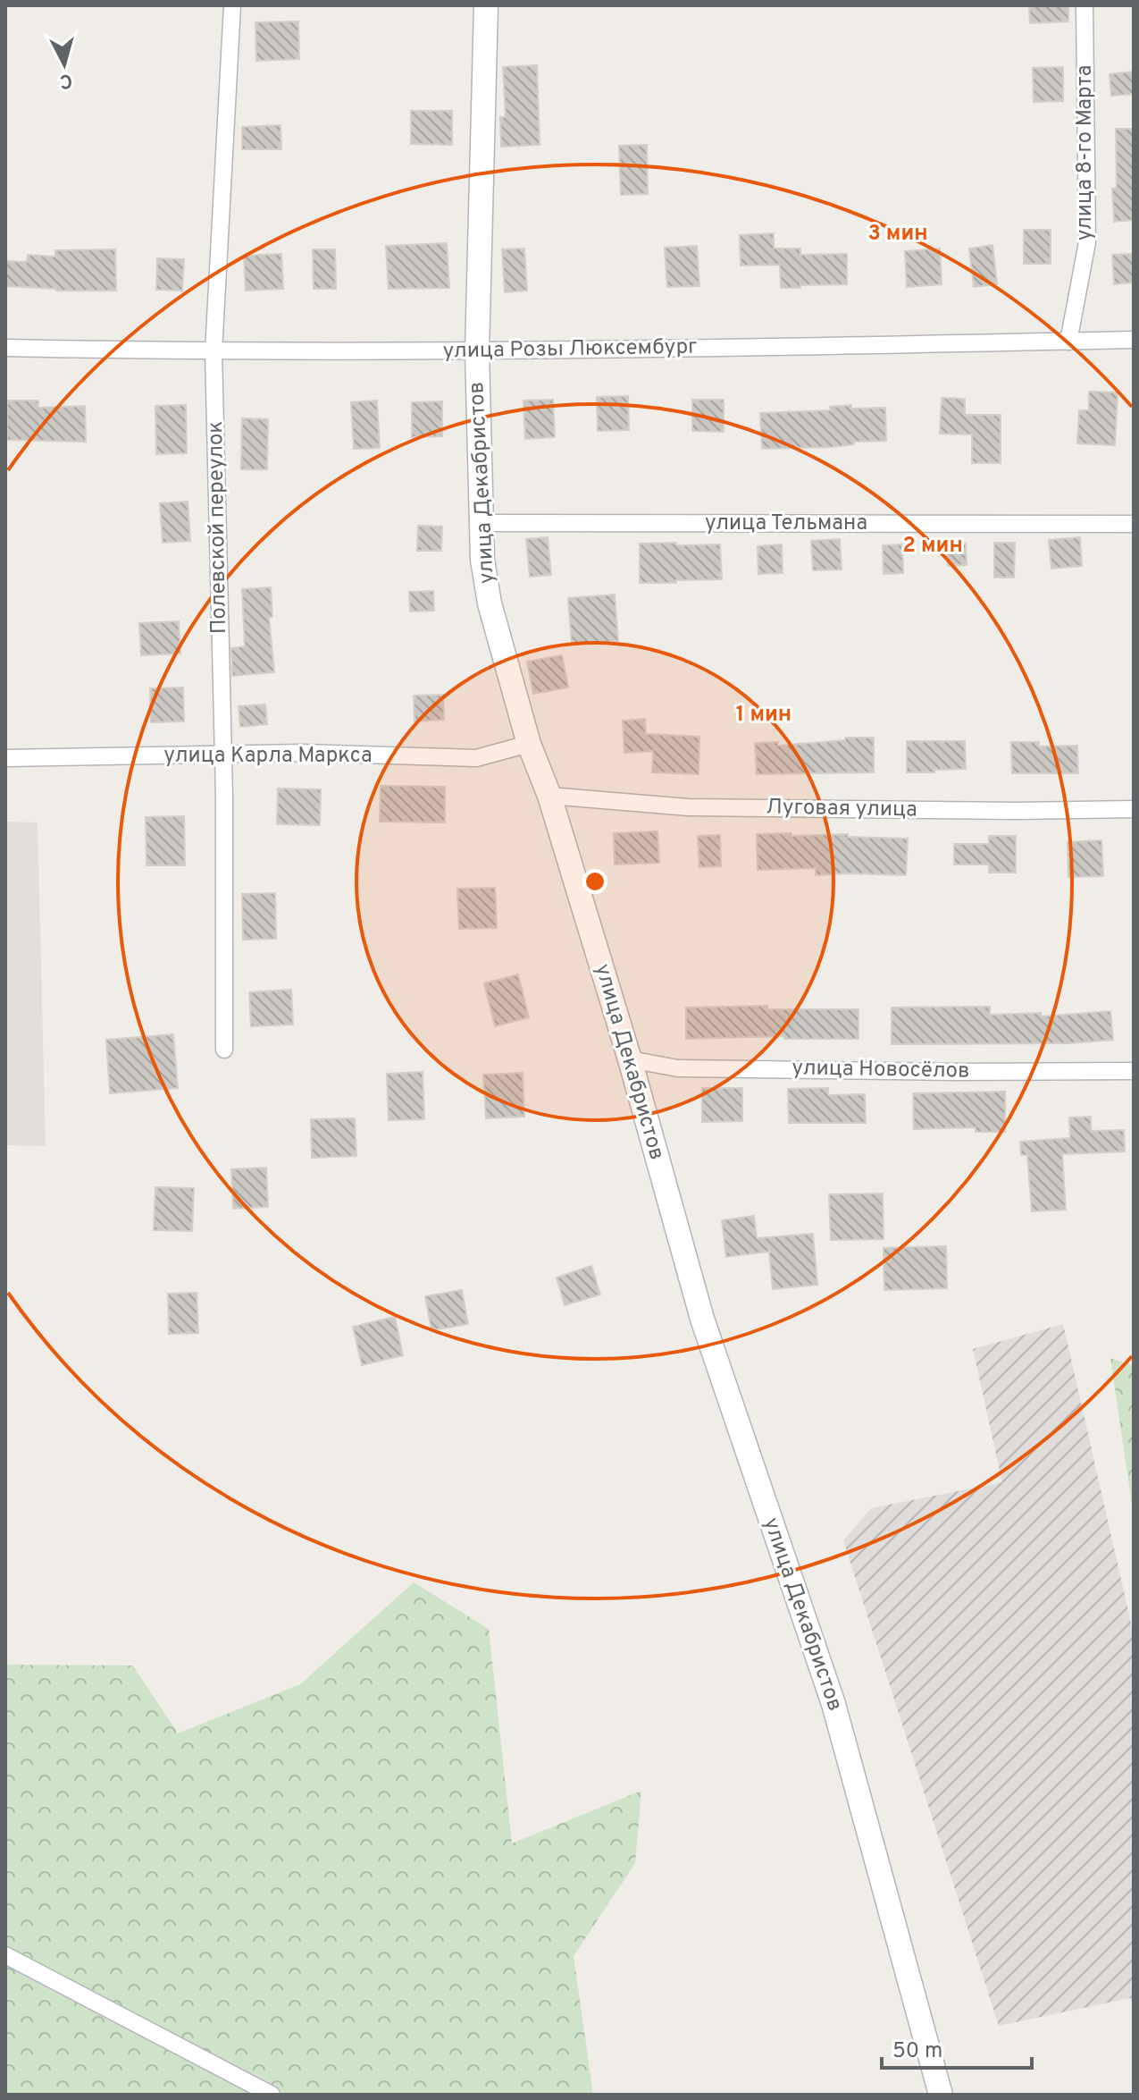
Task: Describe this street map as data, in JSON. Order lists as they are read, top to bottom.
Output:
{
  "streets": {
    "street": [
      "улица 8-го Марта",
      "улица Розы Люксембург",
      "улица Декабристов",
      "улица Тельмана",
      "Полевской переулок",
      "улица Карла Маркса",
      "Луговая улица",
      "улица Новосёлов"
    ]
  },
  "crossings": [
    ["улица 8-го Марта", "улица Розы Люксембург"],
    ["улица Розы Люксембург", "улица Декабристов"],
    ["улица Розы Люксембург", "Полевской переулок"],
    ["улица Декабристов", "улица Тельмана"],
    ["улица Декабристов", "улица Карла Маркса"],
    ["улица Декабристов", "Луговая улица"],
    ["улица Декабристов", "улица Новосёлов"],
    ["Полевской переулок", "улица Карла Маркса"]
  ],
  "scale_bar": "50 m",
  "north": "bottom",
  "rings": ["3 мин", "2 мин", "1 мин"]
}
